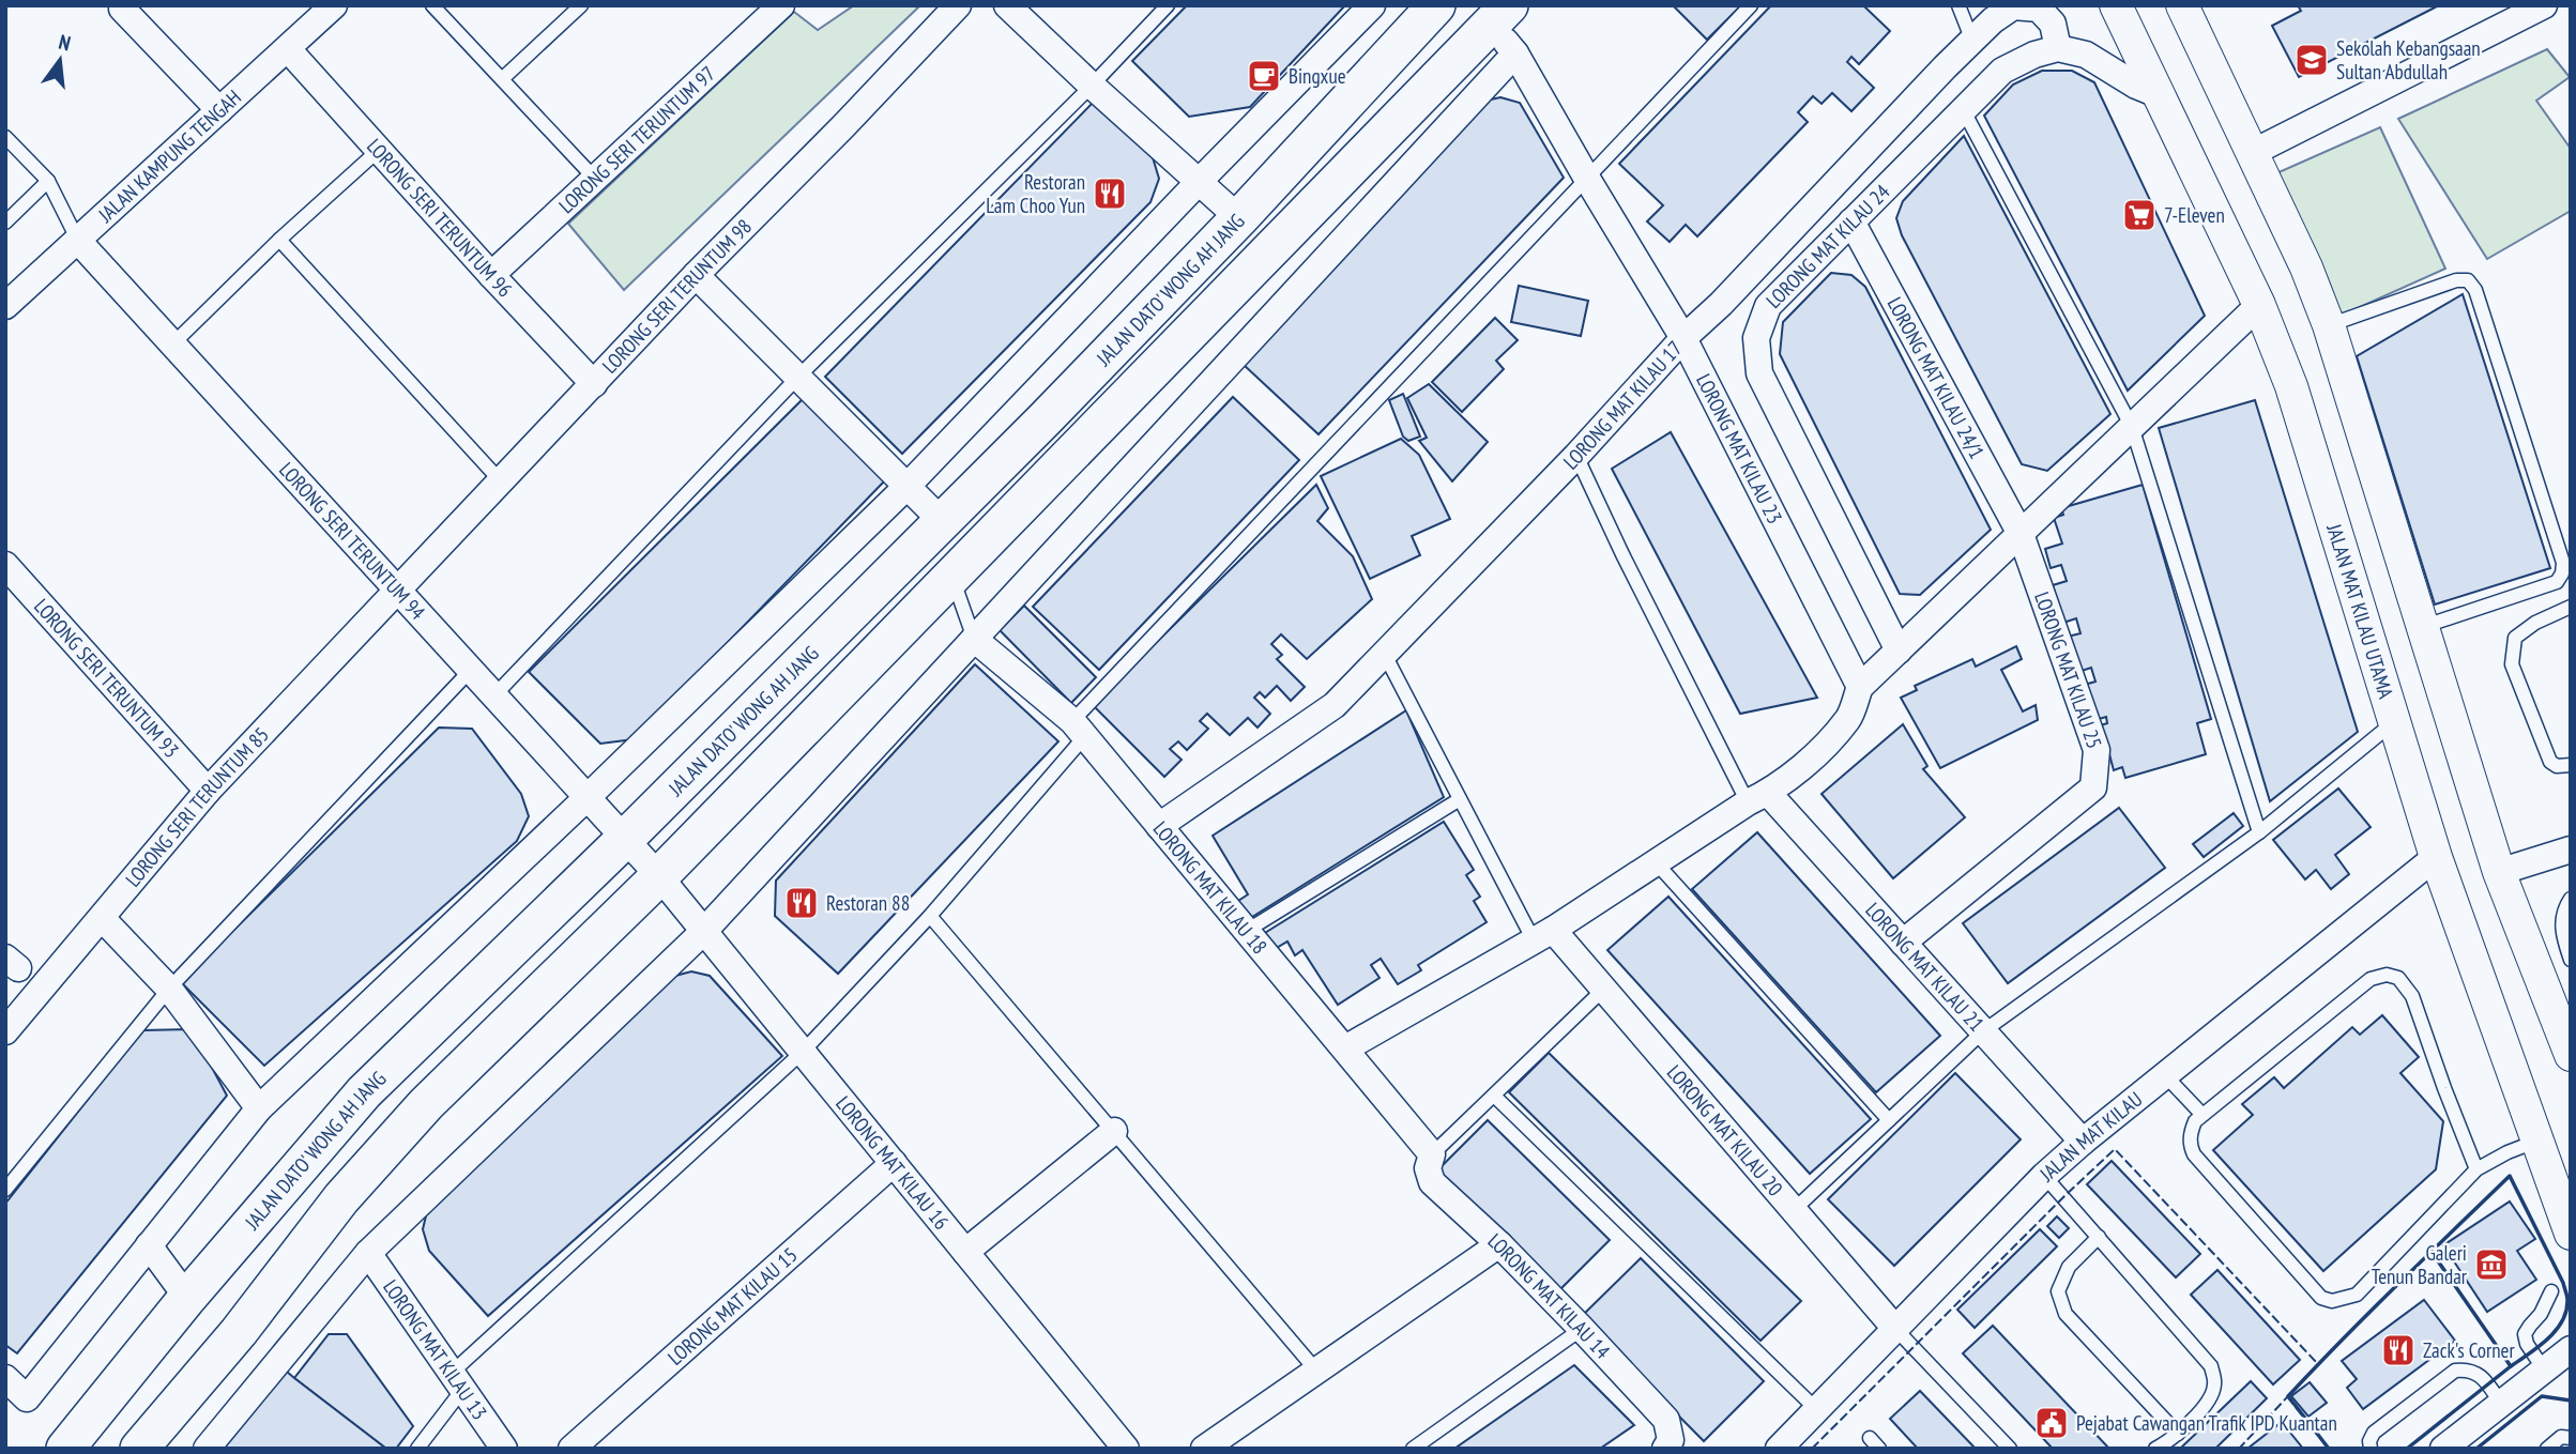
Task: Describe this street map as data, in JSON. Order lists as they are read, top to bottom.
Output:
{
  "streets": {
    "main road": ["JALAN DATO' WONG AH JANG"],
    "street": [
      "LORONG SERI TERUNTUM 97",
      "JALAN KAMPUNG TENGAH",
      "LORONG SERI TERUNTUM 96",
      "LORONG MAT KILAU 24",
      "LORONG SERI TERUNTUM 98",
      "LORONG MAT KILAU 24/1",
      "LORONG MAT KILAU 17",
      "LORONG MAT KILAU 23",
      "LORONG SERI TERUNTUM 94",
      "JALAN MAT KILAU UTAMA",
      "LORONG MAT KILAU 25",
      "LORONG SERI TERUNTUM 93",
      "LORONG SERI TERUNTUM 85",
      "LORONG MAT KILAU 18",
      "LORONG MAT KILAU 21",
      "LORONG MAT KILAU 20",
      "JALAN MAT KILAU",
      "LORONG MAT KILAU 16",
      "LORONG MAT KILAU 14",
      "LORONG MAT KILAU 15",
      "LORONG MAT KILAU 13"
    ]
  },
  "crossings": [
    ["LORONG SERI TERUNTUM 97", "LORONG SERI TERUNTUM 96"],
    ["JALAN KAMPUNG TENGAH", "LORONG SERI TERUNTUM 96"],
    ["JALAN KAMPUNG TENGAH", "LORONG SERI TERUNTUM 94"],
    ["LORONG SERI TERUNTUM 96", "LORONG SERI TERUNTUM 98"],
    ["LORONG MAT KILAU 24", "LORONG MAT KILAU 24/1"],
    ["LORONG MAT KILAU 24", "LORONG MAT KILAU 17"],
    ["JALAN DATO' WONG AH JANG", "LORONG SERI TERUNTUM 94"],
    ["LORONG SERI TERUNTUM 98", "LORONG SERI TERUNTUM 94"],
    ["LORONG SERI TERUNTUM 98", "LORONG SERI TERUNTUM 85"],
    ["LORONG MAT KILAU 24/1", "LORONG MAT KILAU 25"],
    ["LORONG MAT KILAU 17", "LORONG MAT KILAU 23"],
    ["LORONG MAT KILAU 17", "LORONG MAT KILAU 18"],
    ["LORONG SERI TERUNTUM 94", "LORONG SERI TERUNTUM 85"],
    ["LORONG SERI TERUNTUM 94", "LORONG MAT KILAU 16"],
    ["JALAN MAT KILAU UTAMA", "JALAN MAT KILAU"],
    ["LORONG MAT KILAU 25", "LORONG MAT KILAU 21"],
    ["LORONG SERI TERUNTUM 93", "LORONG SERI TERUNTUM 85"],
    ["LORONG MAT KILAU 18", "LORONG MAT KILAU 14"],
    ["LORONG MAT KILAU 21", "JALAN MAT KILAU"],
    ["LORONG MAT KILAU 20", "JALAN MAT KILAU"],
    ["LORONG MAT KILAU 16", "LORONG MAT KILAU 15"]
  ],
  "places": {
    "school or university": ["Sekolah Kebangsaan Sultan Abdullah"],
    "cafe": ["Bingxue"],
    "restaurant": ["Restoran Lam Choo Yun", "Restoran 88", "Zack's Corner"],
    "supermarket": ["7-Eleven"],
    "museum": ["Galeri Tenun Bandar"],
    "public building": ["Pejabat Cawangan Trafik IPD Kuantan"]
  },
  "north": "top"
}
